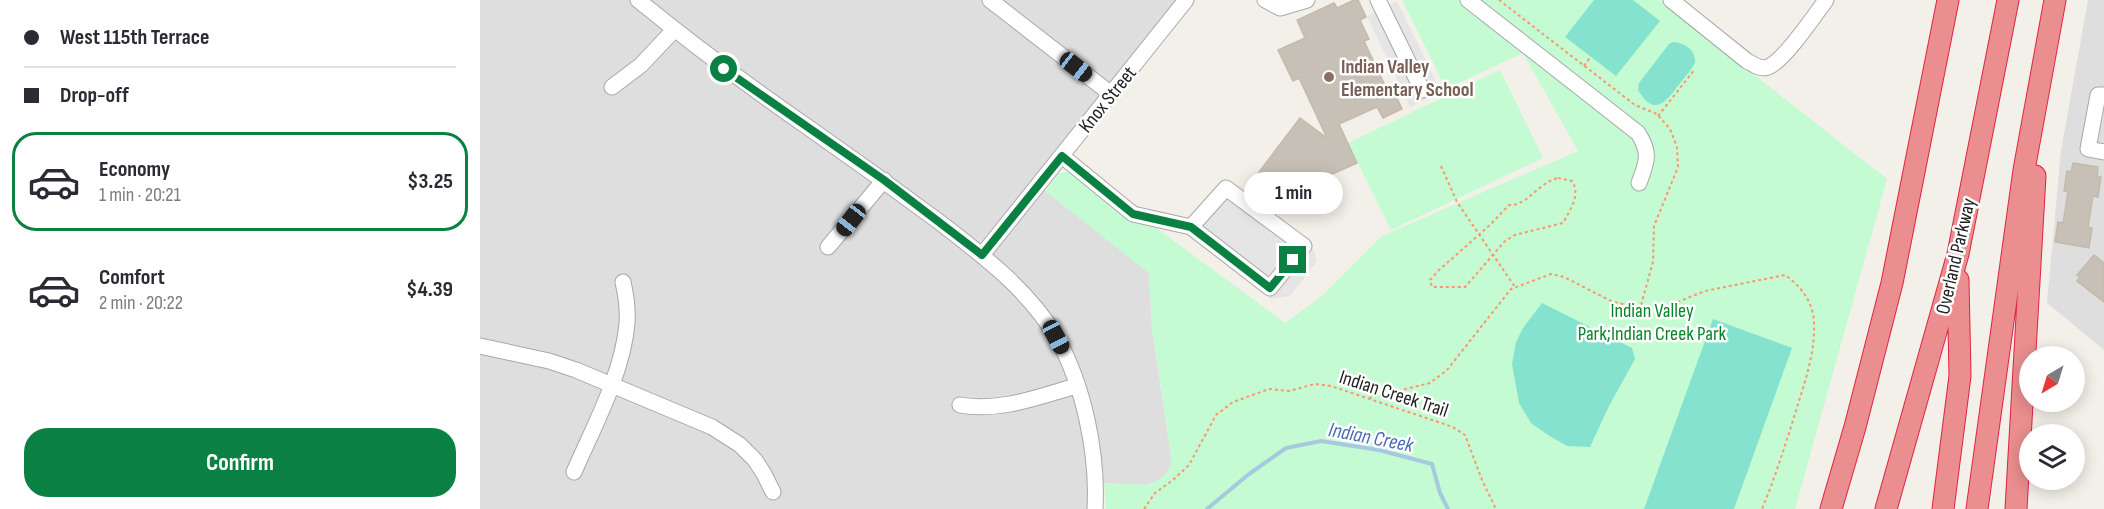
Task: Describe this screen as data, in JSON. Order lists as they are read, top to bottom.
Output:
{
  "streets": {
    "highway": ["Overland Parkway"],
    "street": ["Knox Street"],
    "path": ["Indian Creek Trail"]
  },
  "water": ["Indian Creek"],
  "parks": ["Indian Valley Park;Indian Creek Park"],
  "places": ["Indian Valley Elementary School"],
  "north": "bottom left",
  "page": {
    "banner": ["West 115th Terrace", "Drop-off"],
    "list": [
      {
        "name": "Economy",
        "note": "1 min · 20:21",
        "value": "$3.25"
      },
      {
        "name": "Comfort",
        "note": "2 min · 20:22",
        "value": "$4.39"
      }
    ],
    "bubble": "1 min",
    "buttons": "Confirm"
  }
}
